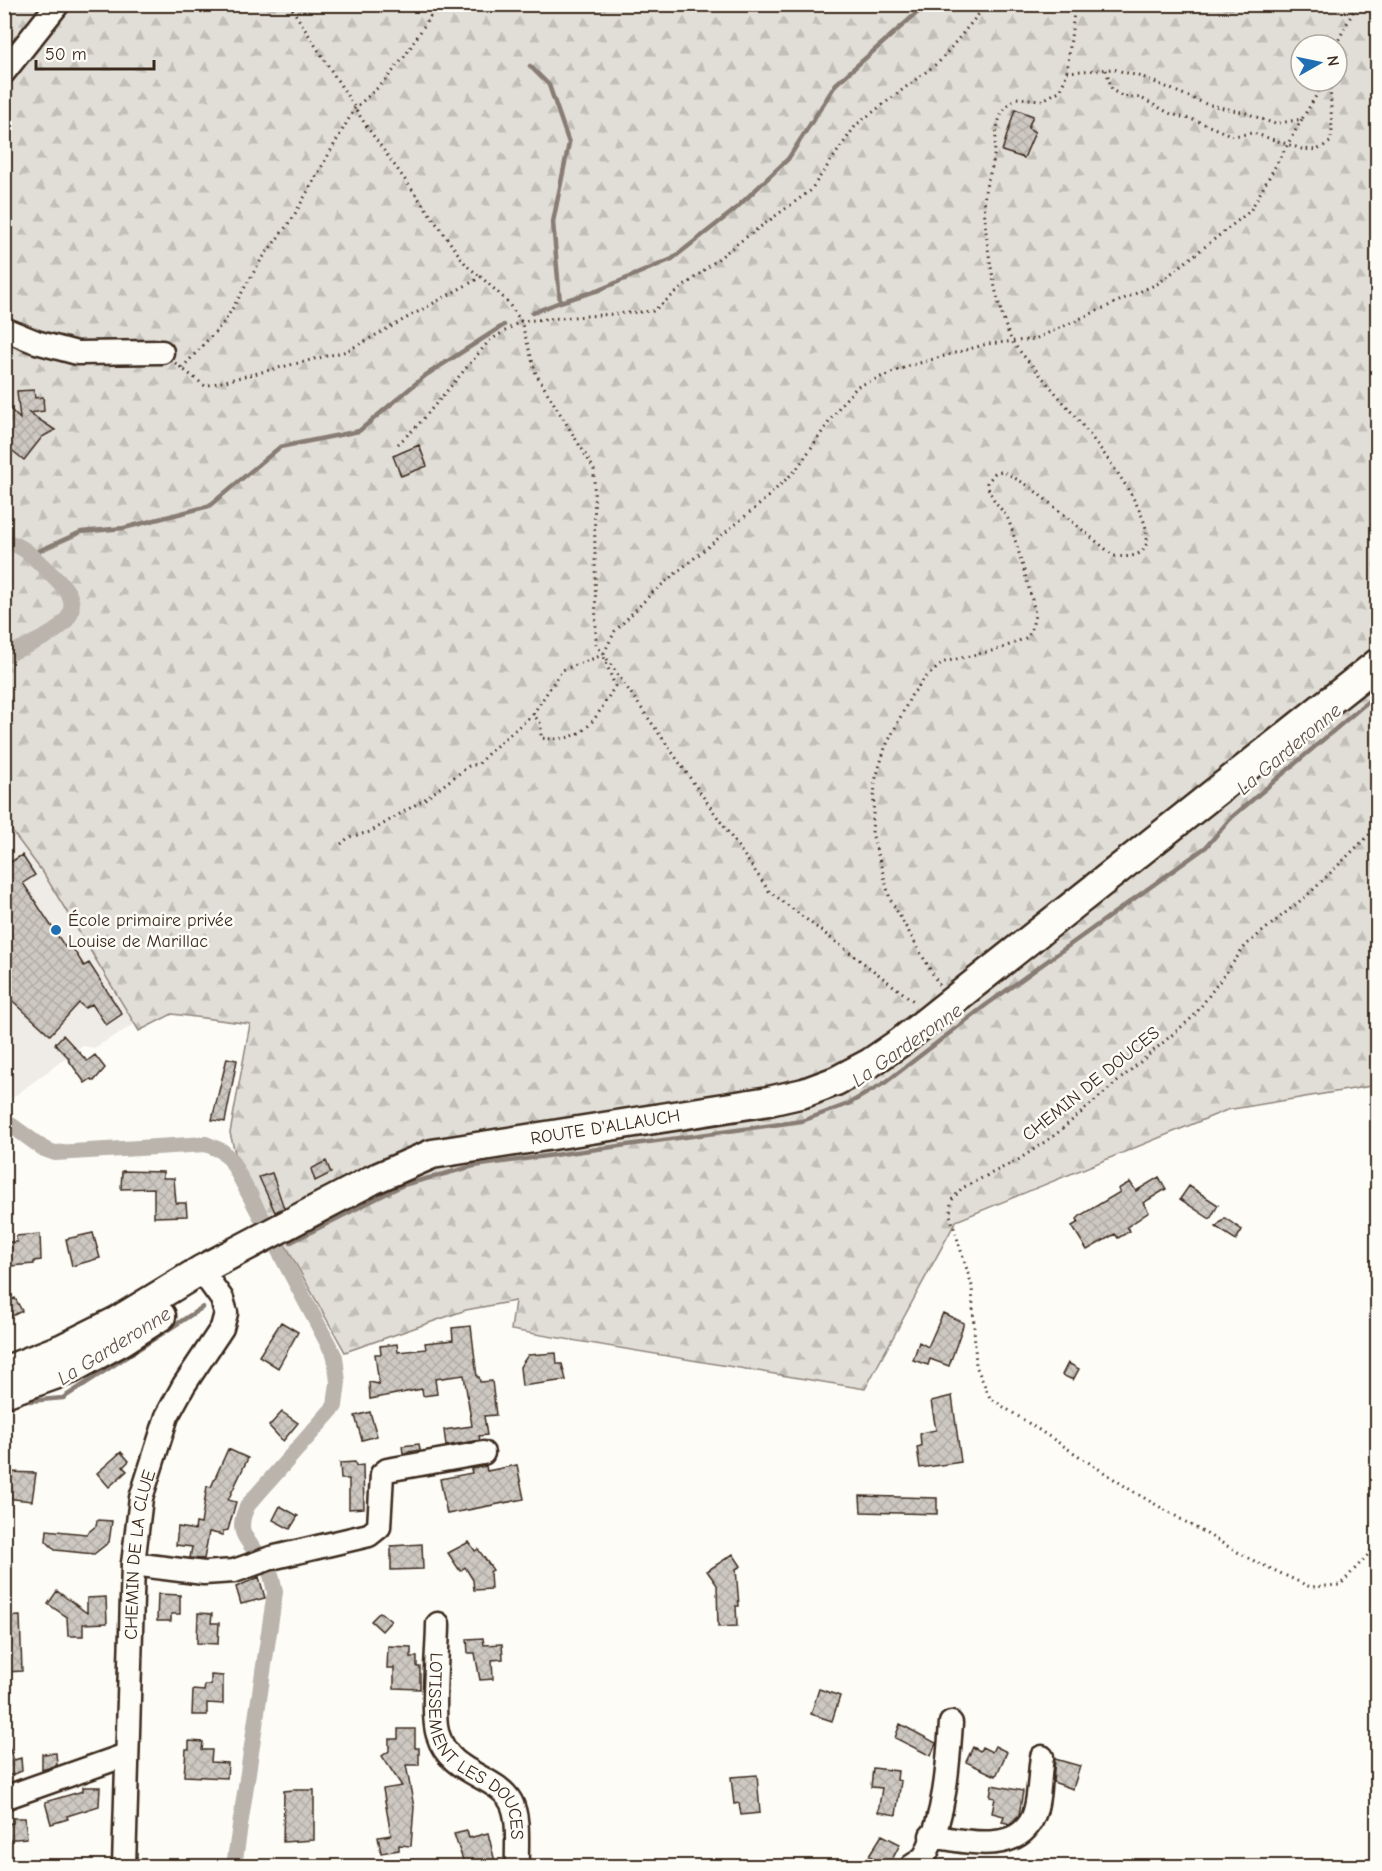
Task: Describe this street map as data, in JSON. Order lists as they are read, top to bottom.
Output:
{
  "streets": {
    "main road": ["ROUTE D'ALLAUCH"],
    "street": ["CHEMIN DE LA CLUE", "LOTISSEMENT LES DOUCES"],
    "path": ["CHEMIN DE DOUCES"]
  },
  "crossings": [
    ["ROUTE D'ALLAUCH", "CHEMIN DE LA CLUE"]
  ],
  "water": ["La Garderonne"],
  "places": ["École primaire privée Louise de Marillac"],
  "scale_bar": "50 m",
  "north": "right"
}
